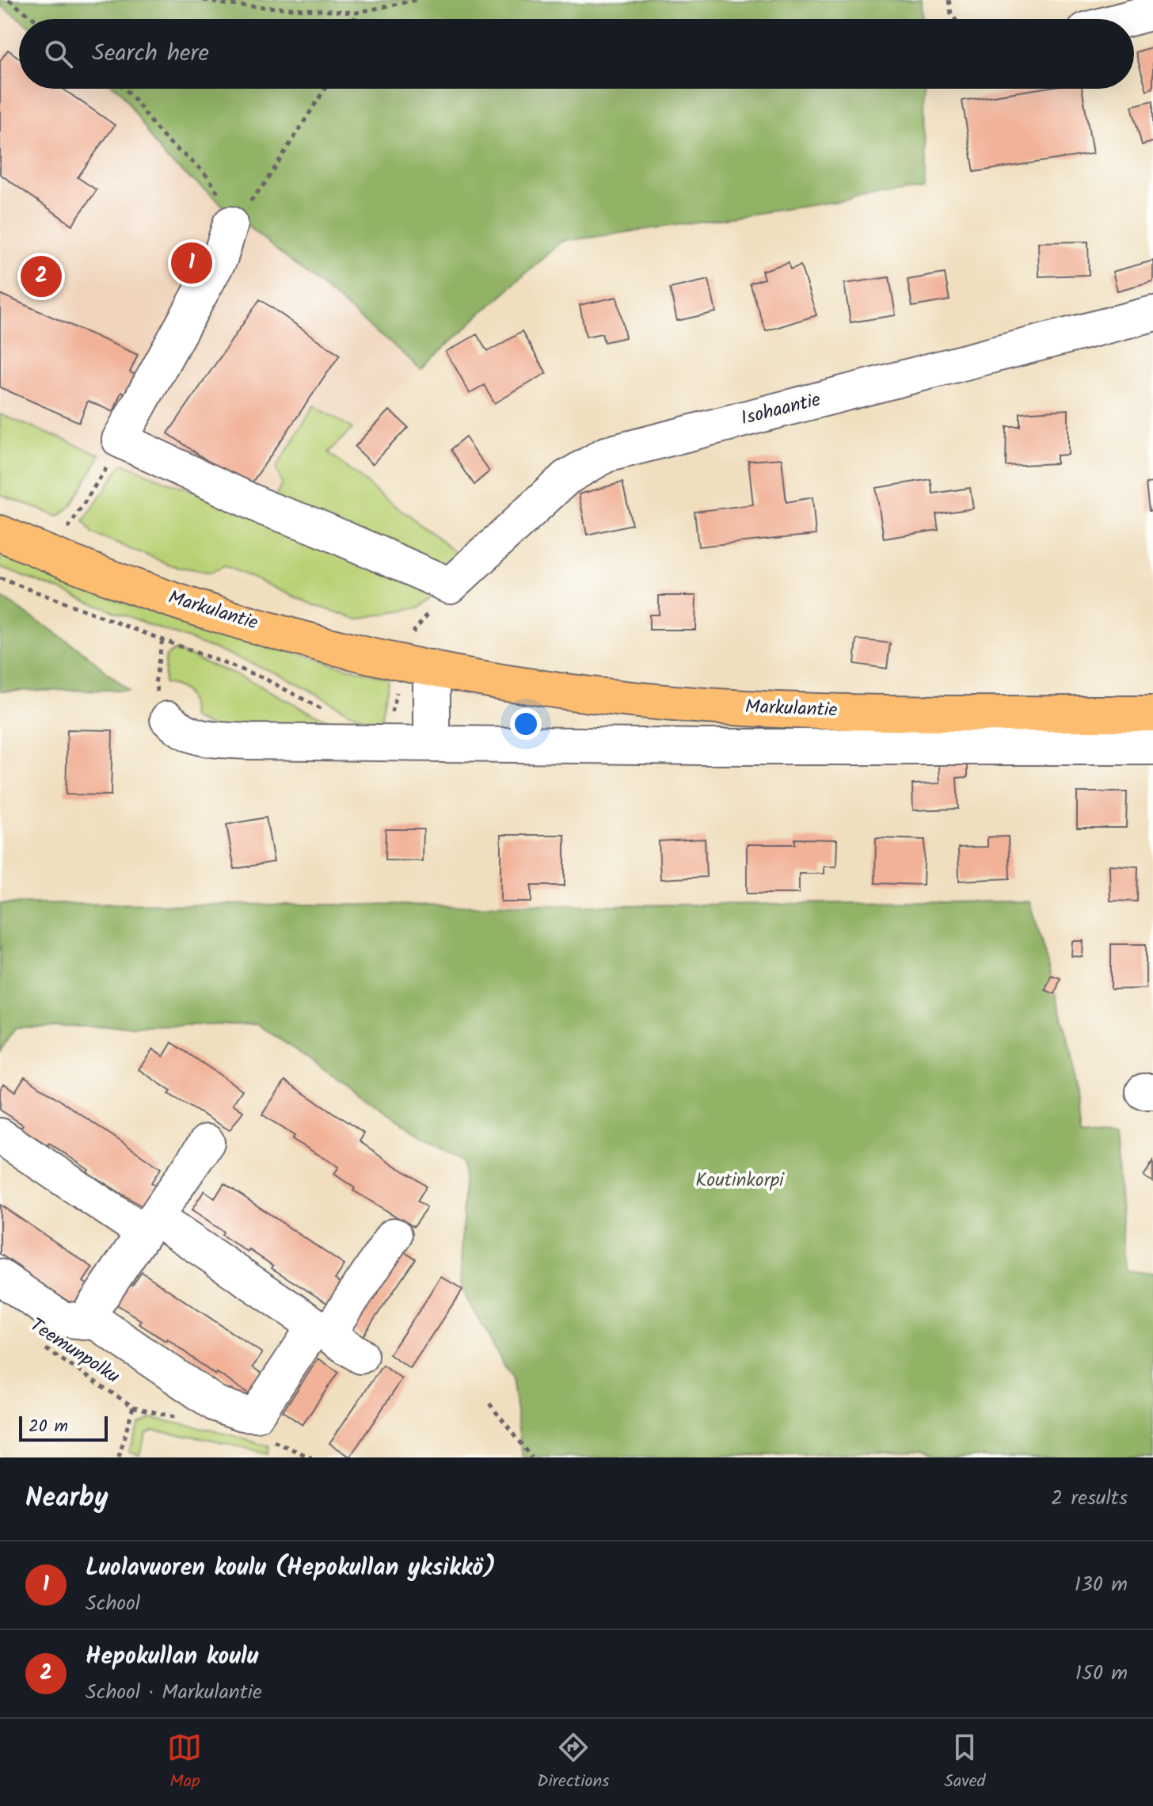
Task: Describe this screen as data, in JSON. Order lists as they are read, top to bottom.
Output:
{
  "streets": {
    "main road": ["Markulantie"],
    "street": ["Isohaantie"],
    "path": ["Teemunpolku"]
  },
  "parks": ["Koutinkorpi"],
  "scale_bar": "20 m",
  "page": {
    "search": "Search here",
    "pins": ["1", "2"],
    "scale": "20 m",
    "heading": ["Nearby", "2 results"],
    "list": [
      {
        "mark": "1",
        "name": "Luolavuoren koulu (Hepokullan yksikkö)",
        "note": "School",
        "value": "130 m"
      },
      {
        "mark": "2",
        "name": "Hepokullan koulu",
        "note": "School · Markulantie",
        "value": "150 m"
      }
    ],
    "nav": ["Map", "Directions", "Saved"]
  }
}
